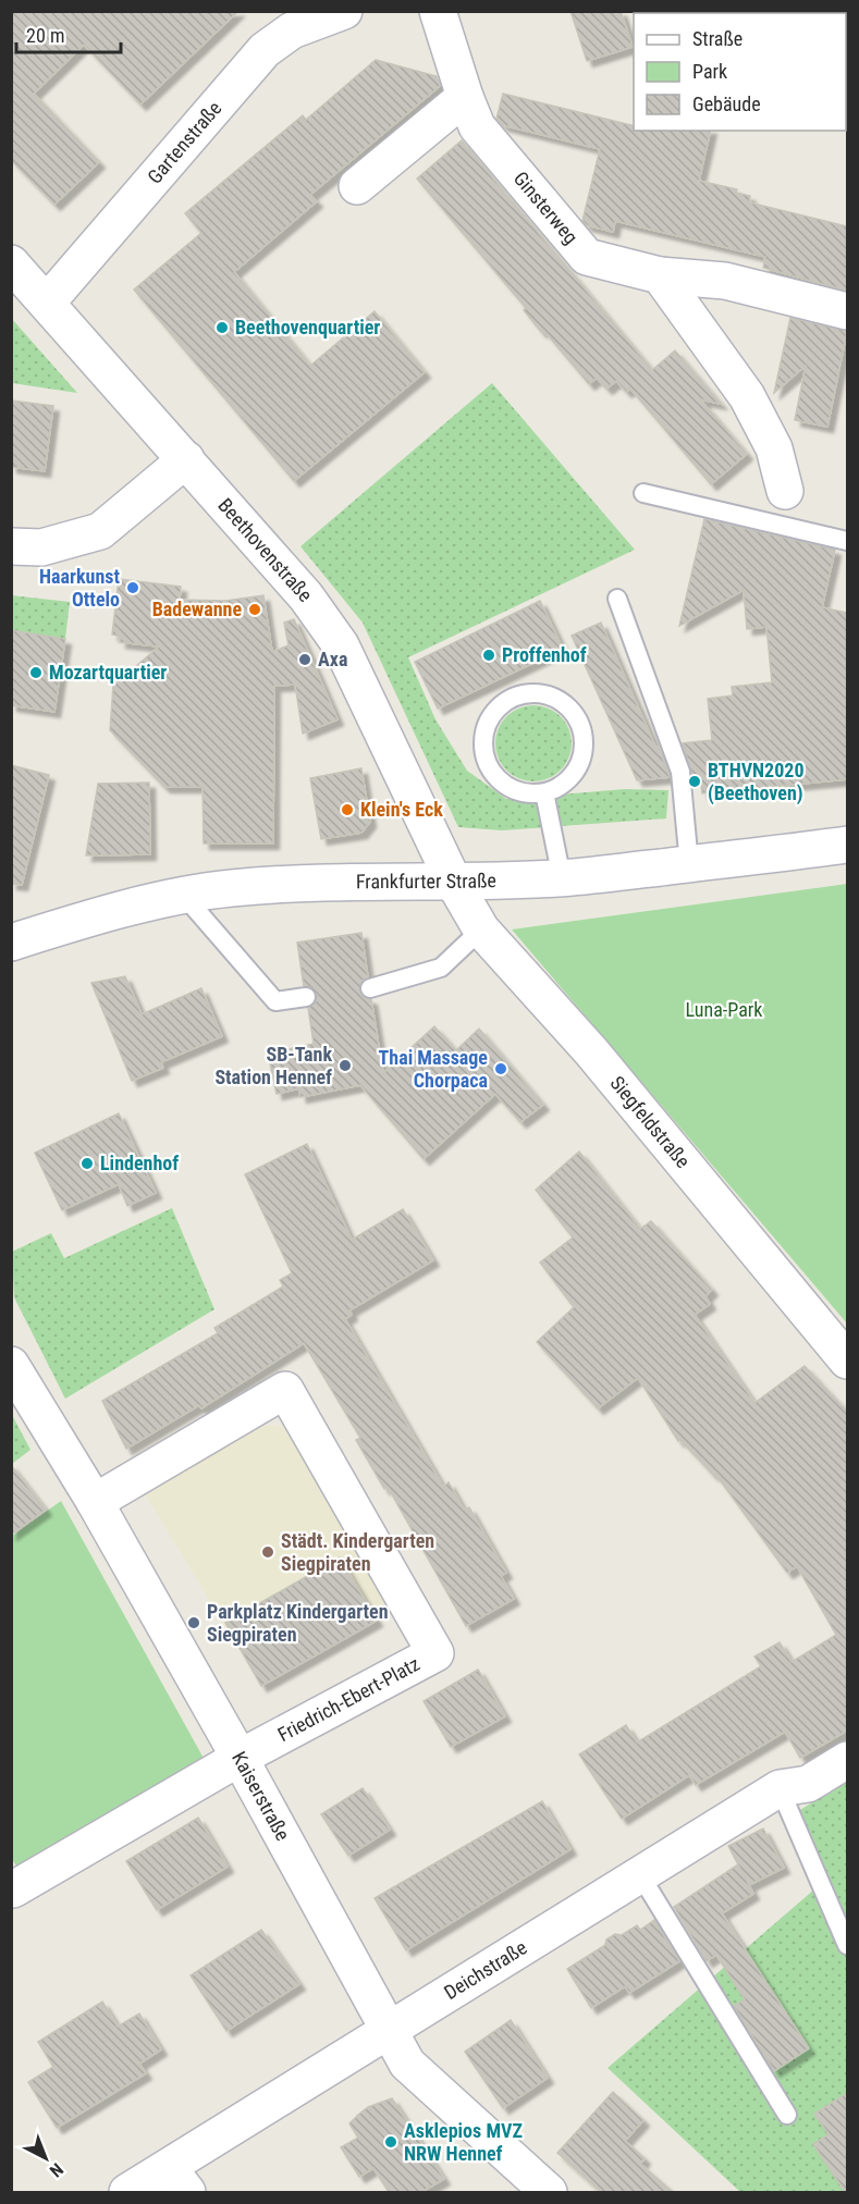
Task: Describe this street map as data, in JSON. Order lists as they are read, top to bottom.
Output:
{
  "streets": {
    "street": [
      "Gartenstraße",
      "Ginsterweg",
      "Beethovenstraße",
      "Frankfurter Straße",
      "Siegfeldstraße",
      "Friedrich-Ebert-Platz",
      "Kaiserstraße",
      "Deichstraße"
    ]
  },
  "crossings": [
    ["Gartenstraße", "Beethovenstraße"],
    ["Beethovenstraße", "Frankfurter Straße"],
    ["Beethovenstraße", "Siegfeldstraße"],
    ["Frankfurter Straße", "Siegfeldstraße"],
    ["Friedrich-Ebert-Platz", "Kaiserstraße"],
    ["Kaiserstraße", "Deichstraße"]
  ],
  "parks": ["Luna-Park"],
  "places": [
    "Beethovenquartier",
    "Haarkunst Ottelo",
    "Badewanne",
    "Proffenhof",
    "Axa",
    "Mozartquartier",
    "BTHVN2020 (Beethoven)",
    "Klein's Eck",
    "SB-Tank Station Hennef",
    "Thai Massage Chorpaca",
    "Lindenhof",
    "Städt. Kindergarten Siegpiraten",
    "Parkplatz Kindergarten Siegpiraten",
    "Asklepios MVZ NRW Hennef"
  ],
  "legend": ["Straße", "Park", "Gebäude"],
  "scale_bar": "20 m",
  "north": "bottom right"
}
